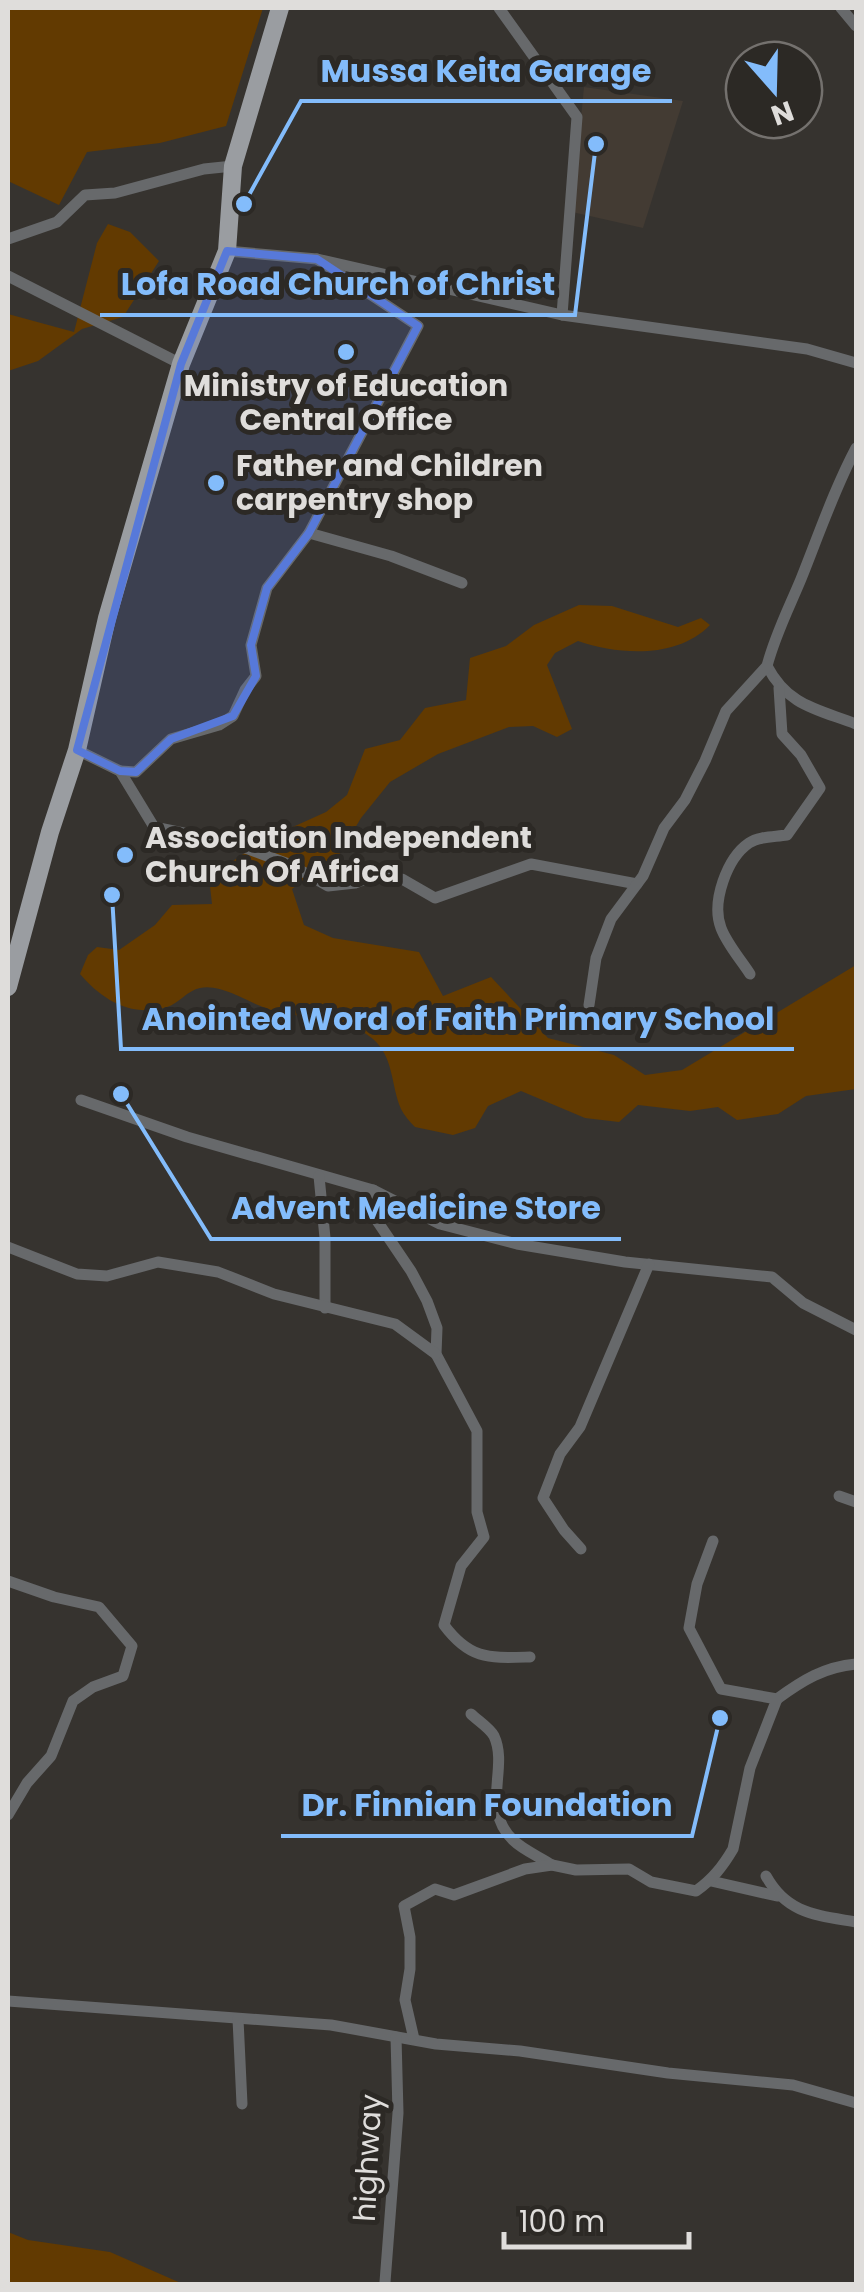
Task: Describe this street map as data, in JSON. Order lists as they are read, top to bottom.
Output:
{
  "streets": {
    "street": ["highway"]
  },
  "places": [
    "Lofa Road Church of Christ",
    "Mussa Keita Garage",
    "Ministry of Education Central Office",
    "Father and Children carpentry shop",
    "Association Independent Church Of Africa",
    "Anointed Word of Faith Primary School",
    "Advent Medicine Store",
    "Dr. Finnian Foundation"
  ],
  "scale_bar": "100 m",
  "north": "bottom"
}
